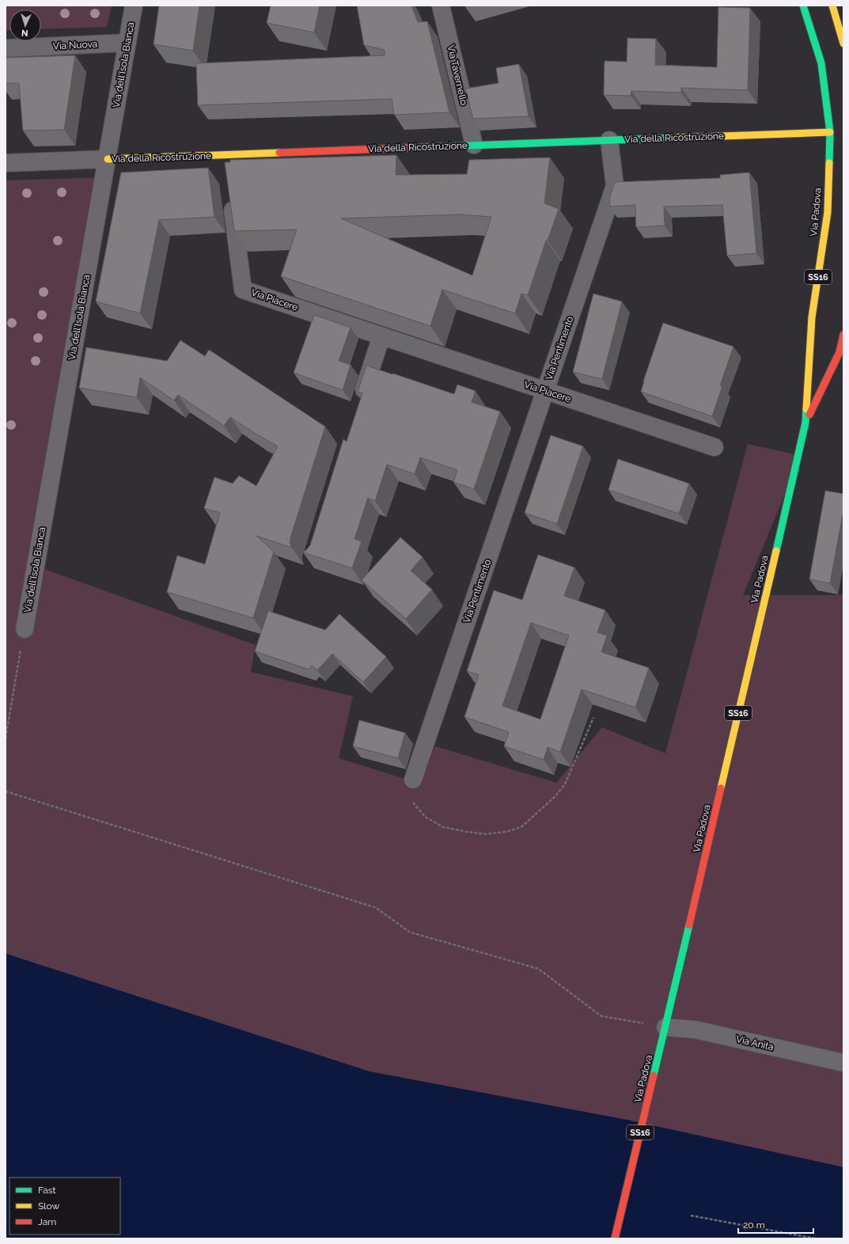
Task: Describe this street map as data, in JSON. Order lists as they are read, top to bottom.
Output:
{
  "streets": {
    "main road": ["Via della Ricostruzione", "Via Padova", "SS16"],
    "street": [
      "Via Nuova",
      "Via dell'Isola Bianca",
      "Via Tavernello",
      "Via Piacere",
      "Via Pentimento",
      "Via Anita"
    ]
  },
  "crossings": [
    ["Via Nuova", "Via dell'Isola Bianca"],
    ["Via dell'Isola Bianca", "Via della Ricostruzione"],
    ["Via Tavernello", "Via della Ricostruzione"],
    ["Via della Ricostruzione", "Via Padova"],
    ["Via della Ricostruzione", "Via Pentimento"],
    ["Via Padova", "Via Anita"],
    ["Via Piacere", "Via Pentimento"]
  ],
  "legend": ["Fast", "Slow", "Jam"],
  "scale_bar": "20 m",
  "north": "bottom"
}
